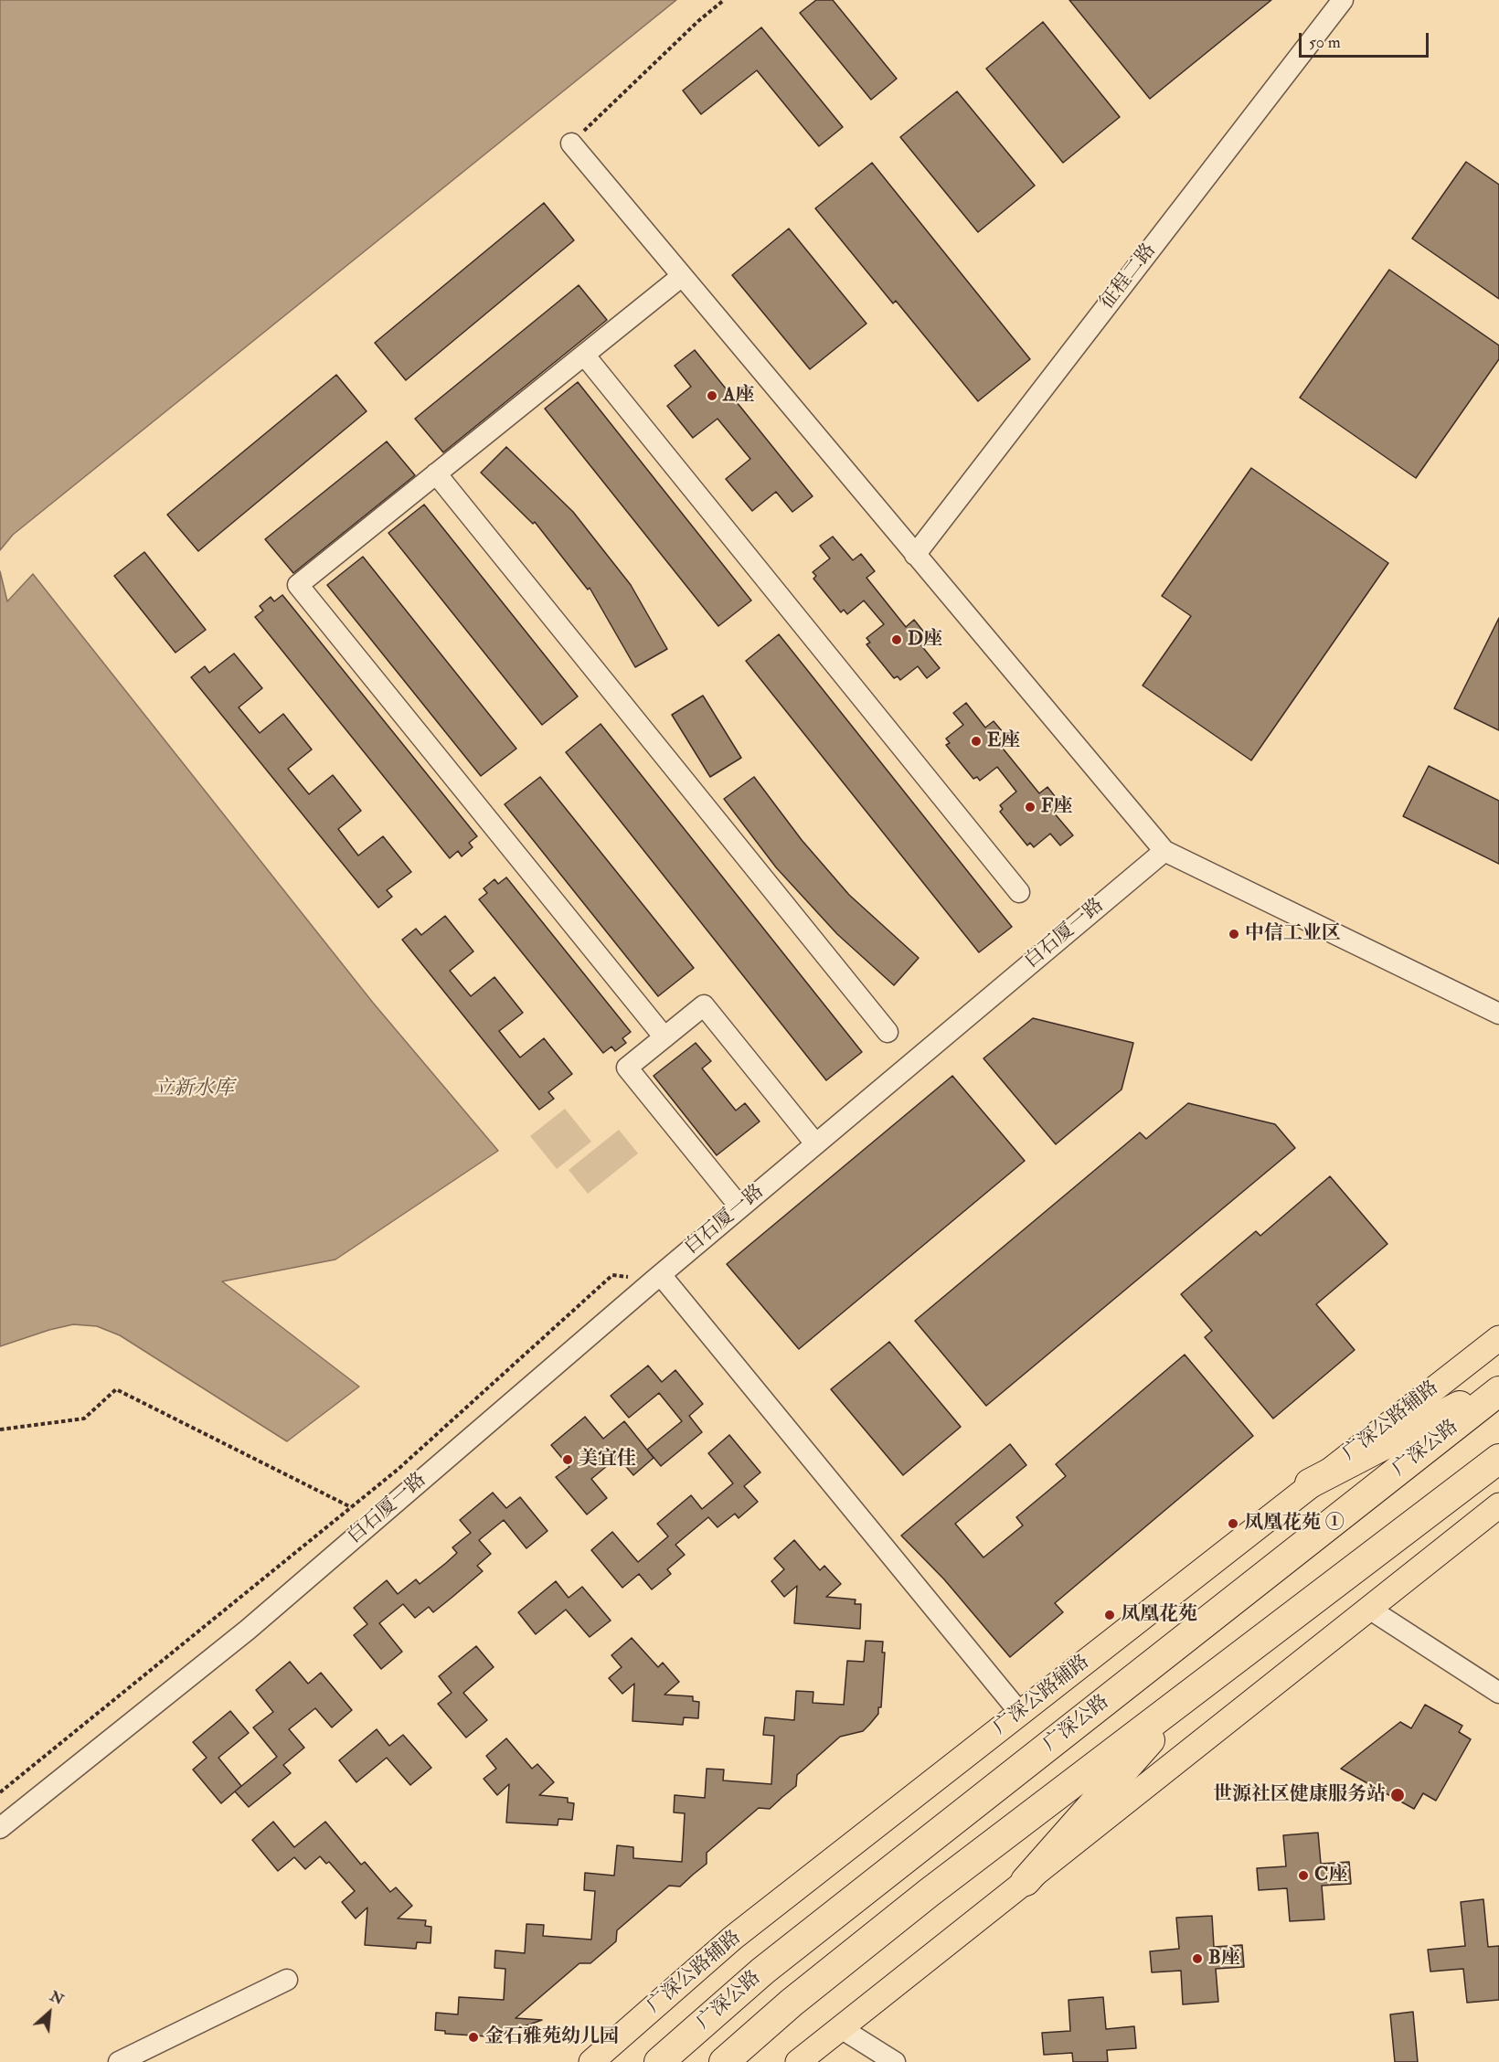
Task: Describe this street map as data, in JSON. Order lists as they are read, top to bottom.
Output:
{
  "streets": {
    "highway": ["广深公路"],
    "main road": ["广深公路辅路"],
    "street": ["征程二路", "白石厦一路"]
  },
  "water": ["立新水库"],
  "places": [
    "A座",
    "D座",
    "E座",
    "F座",
    "中信工业区",
    "美宜佳",
    "凤凰花苑 ①",
    "凤凰花苑",
    "世源社区健康服务站",
    "C座",
    "B座",
    "金石雅苑幼儿园"
  ],
  "scale_bar": "50 m",
  "north": "top right"
}
